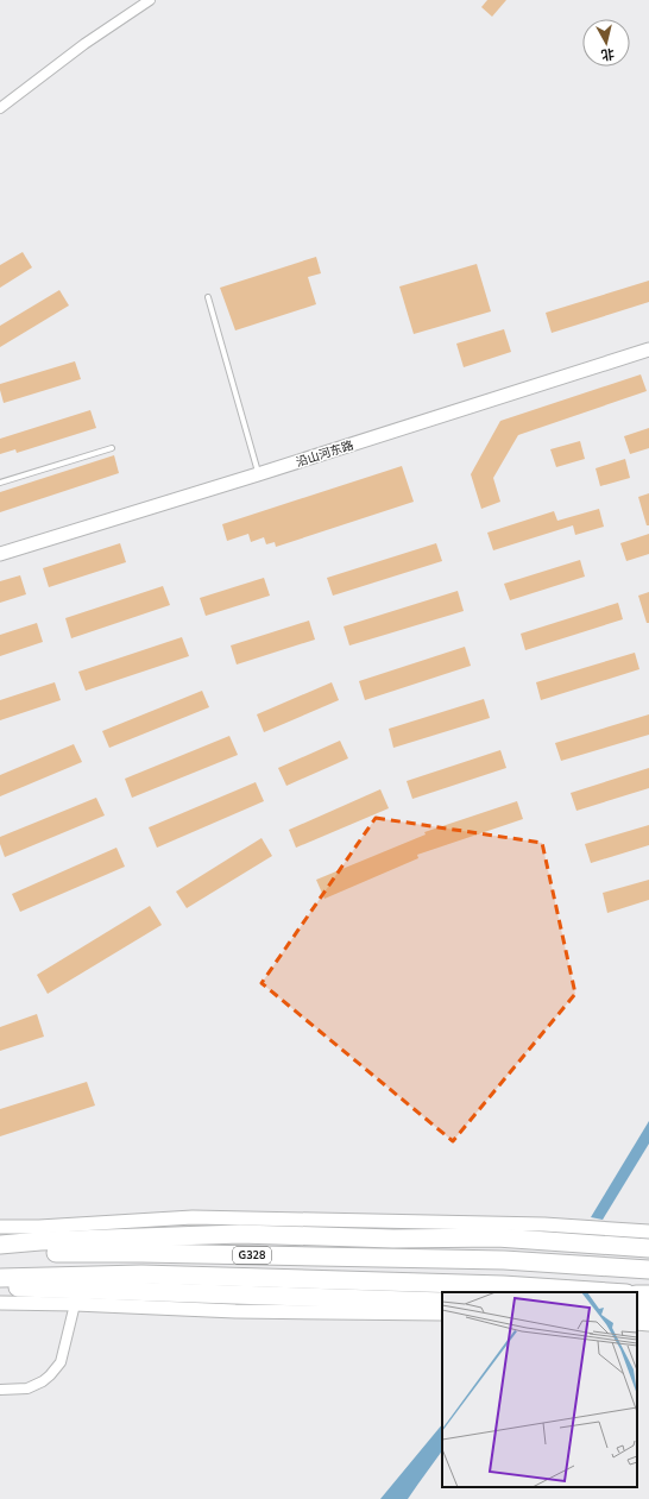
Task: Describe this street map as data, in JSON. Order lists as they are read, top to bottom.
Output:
{
  "streets": {
    "highway": ["G328"],
    "street": ["沿山河东路"]
  },
  "north": "bottom"
}
